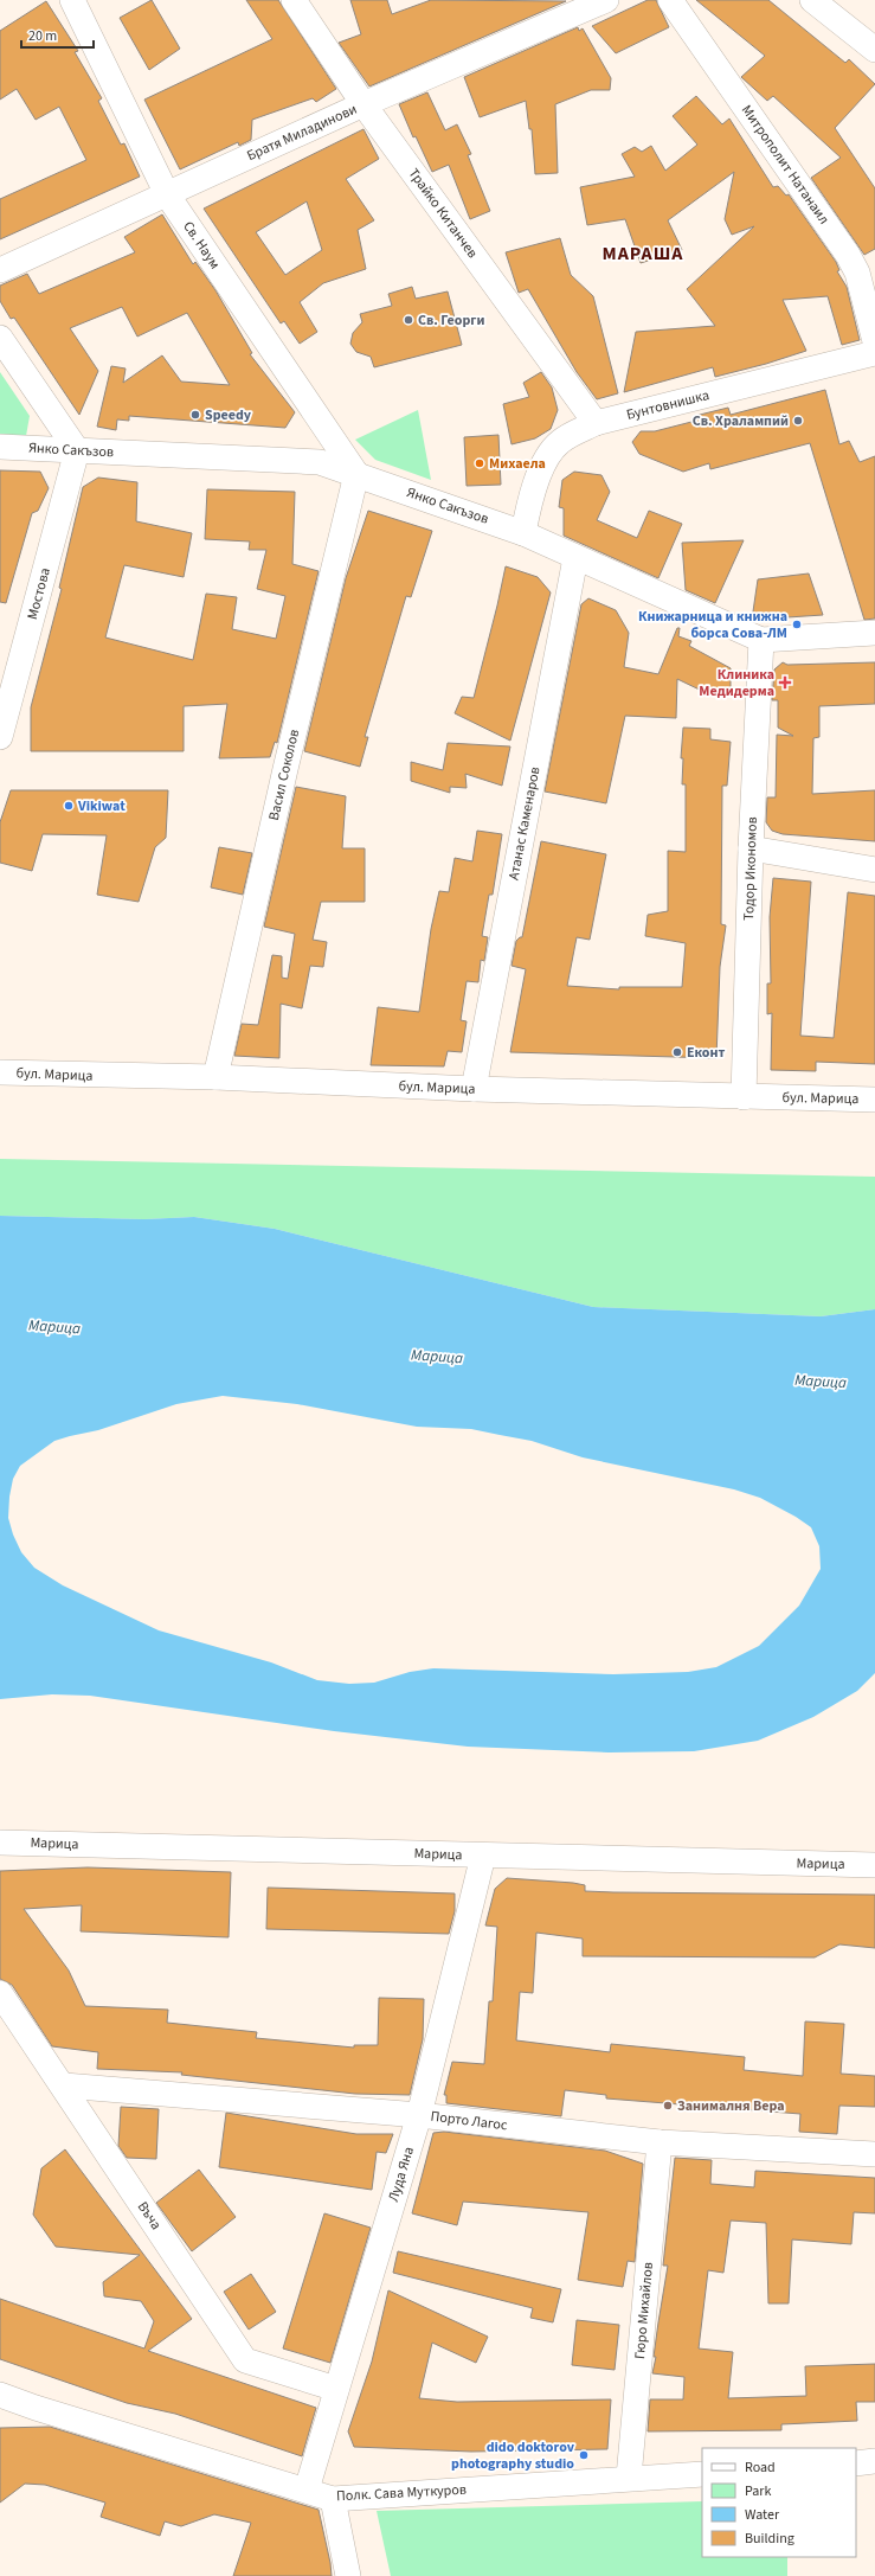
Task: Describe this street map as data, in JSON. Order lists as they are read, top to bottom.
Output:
{
  "streets": {
    "street": [
      "Братя Миладинови",
      "Митрополит Натанаил",
      "Трайко Китанчев",
      "Св. Наум",
      "Бунтовнишка",
      "Янко Сакъзов",
      "Мостова",
      "Васил Соколов",
      "Атанас Каменаров",
      "Тодор Икономов",
      "бул. Марица",
      "Марица",
      "Порто Лагос",
      "Луда Яна",
      "Въча",
      "Гюро Михайлов",
      "Полк. Сава Муткуров"
    ]
  },
  "crossings": [
    ["Братя Миладинови", "Трайко Китанчев"],
    ["Братя Миладинови", "Св. Наум"],
    ["Трайко Китанчев", "Бунтовнишка"],
    ["Св. Наум", "Янко Сакъзов"],
    ["Св. Наум", "Васил Соколов"],
    ["Бунтовнишка", "Янко Сакъзов"],
    ["Янко Сакъзов", "Мостова"],
    ["Янко Сакъзов", "Васил Соколов"],
    ["Янко Сакъзов", "Атанас Каменаров"],
    ["Янко Сакъзов", "Тодор Икономов"],
    ["Васил Соколов", "бул. Марица"],
    ["Атанас Каменаров", "бул. Марица"],
    ["Тодор Икономов", "бул. Марица"],
    ["Марица", "Луда Яна"],
    ["Порто Лагос", "Луда Яна"],
    ["Порто Лагос", "Въча"],
    ["Порто Лагос", "Гюро Михайлов"],
    ["Луда Яна", "Въча"],
    ["Луда Яна", "Полк. Сава Муткуров"],
    ["Гюро Михайлов", "Полк. Сава Муткуров"]
  ],
  "districts": ["МАРАША"],
  "water": ["Марица"],
  "places": {
    "other": [
      "Св. Георги",
      "Speedy",
      "Св. Хралампий",
      "Михаела",
      "Книжарница и книжна борса Сова-ЛМ",
      "Vikiwat",
      "Еконт",
      "Занималня Вера",
      "dido doktorov photography studio"
    ],
    "health": ["Клиника Медидерма"]
  },
  "legend": [
    "Road",
    "Park",
    "Water",
    "Building"
  ],
  "scale_bar": "20 m"
}
